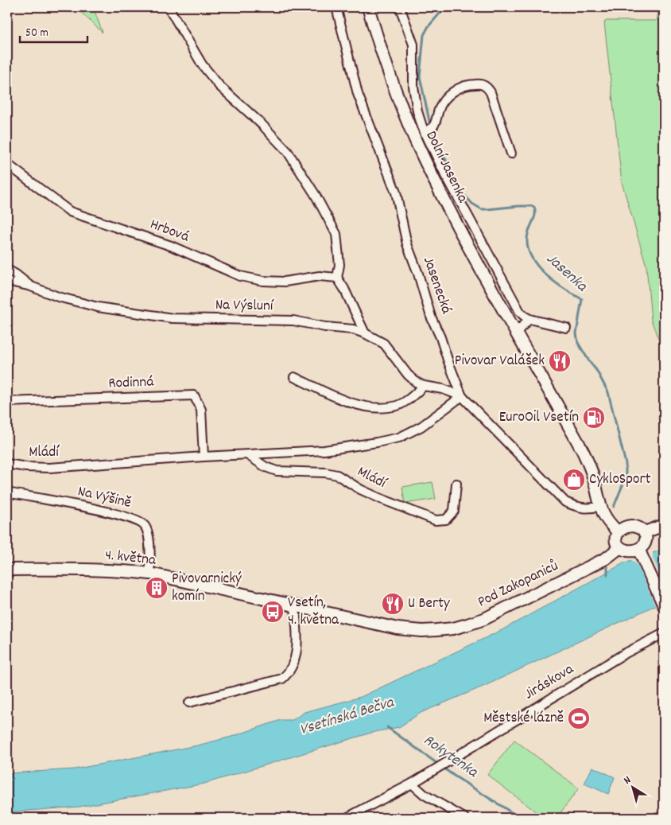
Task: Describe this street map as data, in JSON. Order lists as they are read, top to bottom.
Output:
{
  "streets": {
    "street": [
      "Dolní Jasenka",
      "Hrbová",
      "Jasenecká",
      "Na Výsluní",
      "Rodinná",
      "Mládí",
      "Na Výšině",
      "4. května",
      "Pod Zakopaniců",
      "Jiráskova"
    ]
  },
  "crossings": [
    ["Dolní Jasenka", "Jasenecká"],
    ["Dolní Jasenka", "Pod Zakopaniců"],
    ["Jasenecká", "Na Výsluní"],
    ["Jasenecká", "Mládí"],
    ["Na Výsluní", "Mládí"],
    ["Rodinná", "Mládí"],
    ["Na Výšině", "4. května"],
    ["4. května", "Pod Zakopaniců"]
  ],
  "water": ["Jasenka", "Vsetínská Bečva", "Rokytenka"],
  "places": {
    "restaurant": ["Pivovar Valášek", "U Berty"],
    "fuel station": ["EuroOil Vsetín"],
    "shop": ["CykloSport"],
    "building": ["Pivovarnický komín"],
    "bus stop": ["Vsetín, 4. května"],
    "sports": ["Městské lázně"]
  },
  "scale_bar": "50 m",
  "north": "top left"
}
